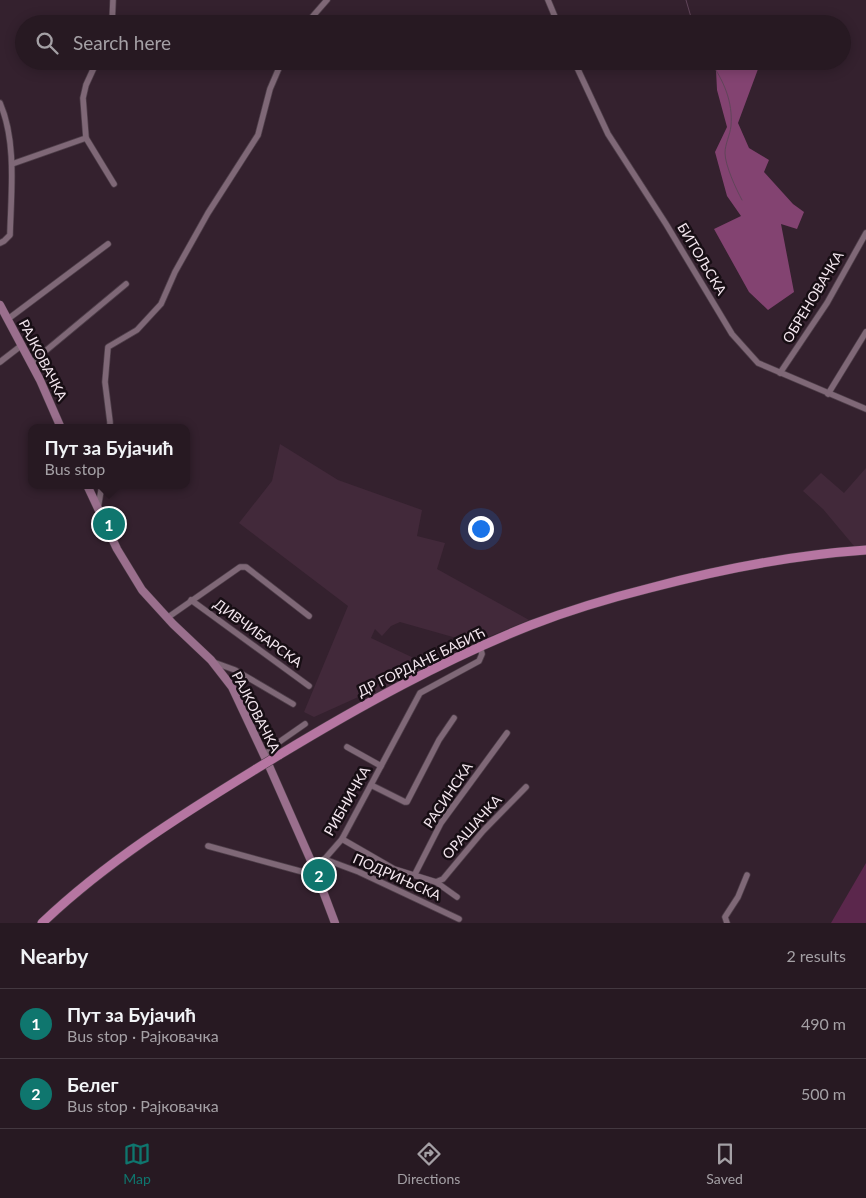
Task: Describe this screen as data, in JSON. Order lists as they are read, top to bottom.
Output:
{
  "streets": {
    "main road": ["РАЈКОВАЧКА", "ДР ГОРДАНЕ БАБИЋ"],
    "street": [
      "БИТОЉСКА",
      "ОБРЕНОВАЧКА",
      "ДИВЧИБАРСКА",
      "РАСИНСКА",
      "РИБНИЧКА",
      "ОРАШАЧКА",
      "ПОДРИЊСКА"
    ]
  },
  "crossings": [
    ["БИТОЉСКА", "ОБРЕНОВАЧКА"],
    ["РАЈКОВАЧКА", "РИБНИЧКА"],
    ["ДР ГОРДАНЕ БАБИЋ", "РИБНИЧКА"],
    ["РАСИНСКА", "ПОДРИЊСКА"],
    ["РИБНИЧКА", "ПОДРИЊСКА"],
    ["ОРАШАЧКА", "ПОДРИЊСКА"]
  ],
  "page": {
    "search": "Search here",
    "popup": ["Пут за Бујачић", "Bus stop"],
    "pins": ["1", "2"],
    "heading": ["Nearby", "2 results"],
    "list": [
      {
        "mark": "1",
        "name": "Пут за Бујачић",
        "note": "Bus stop · Рајковачка",
        "value": "490 m"
      },
      {
        "mark": "2",
        "name": "Белег",
        "note": "Bus stop · Рајковачка",
        "value": "500 m"
      }
    ],
    "nav": ["Map", "Directions", "Saved"]
  }
}
